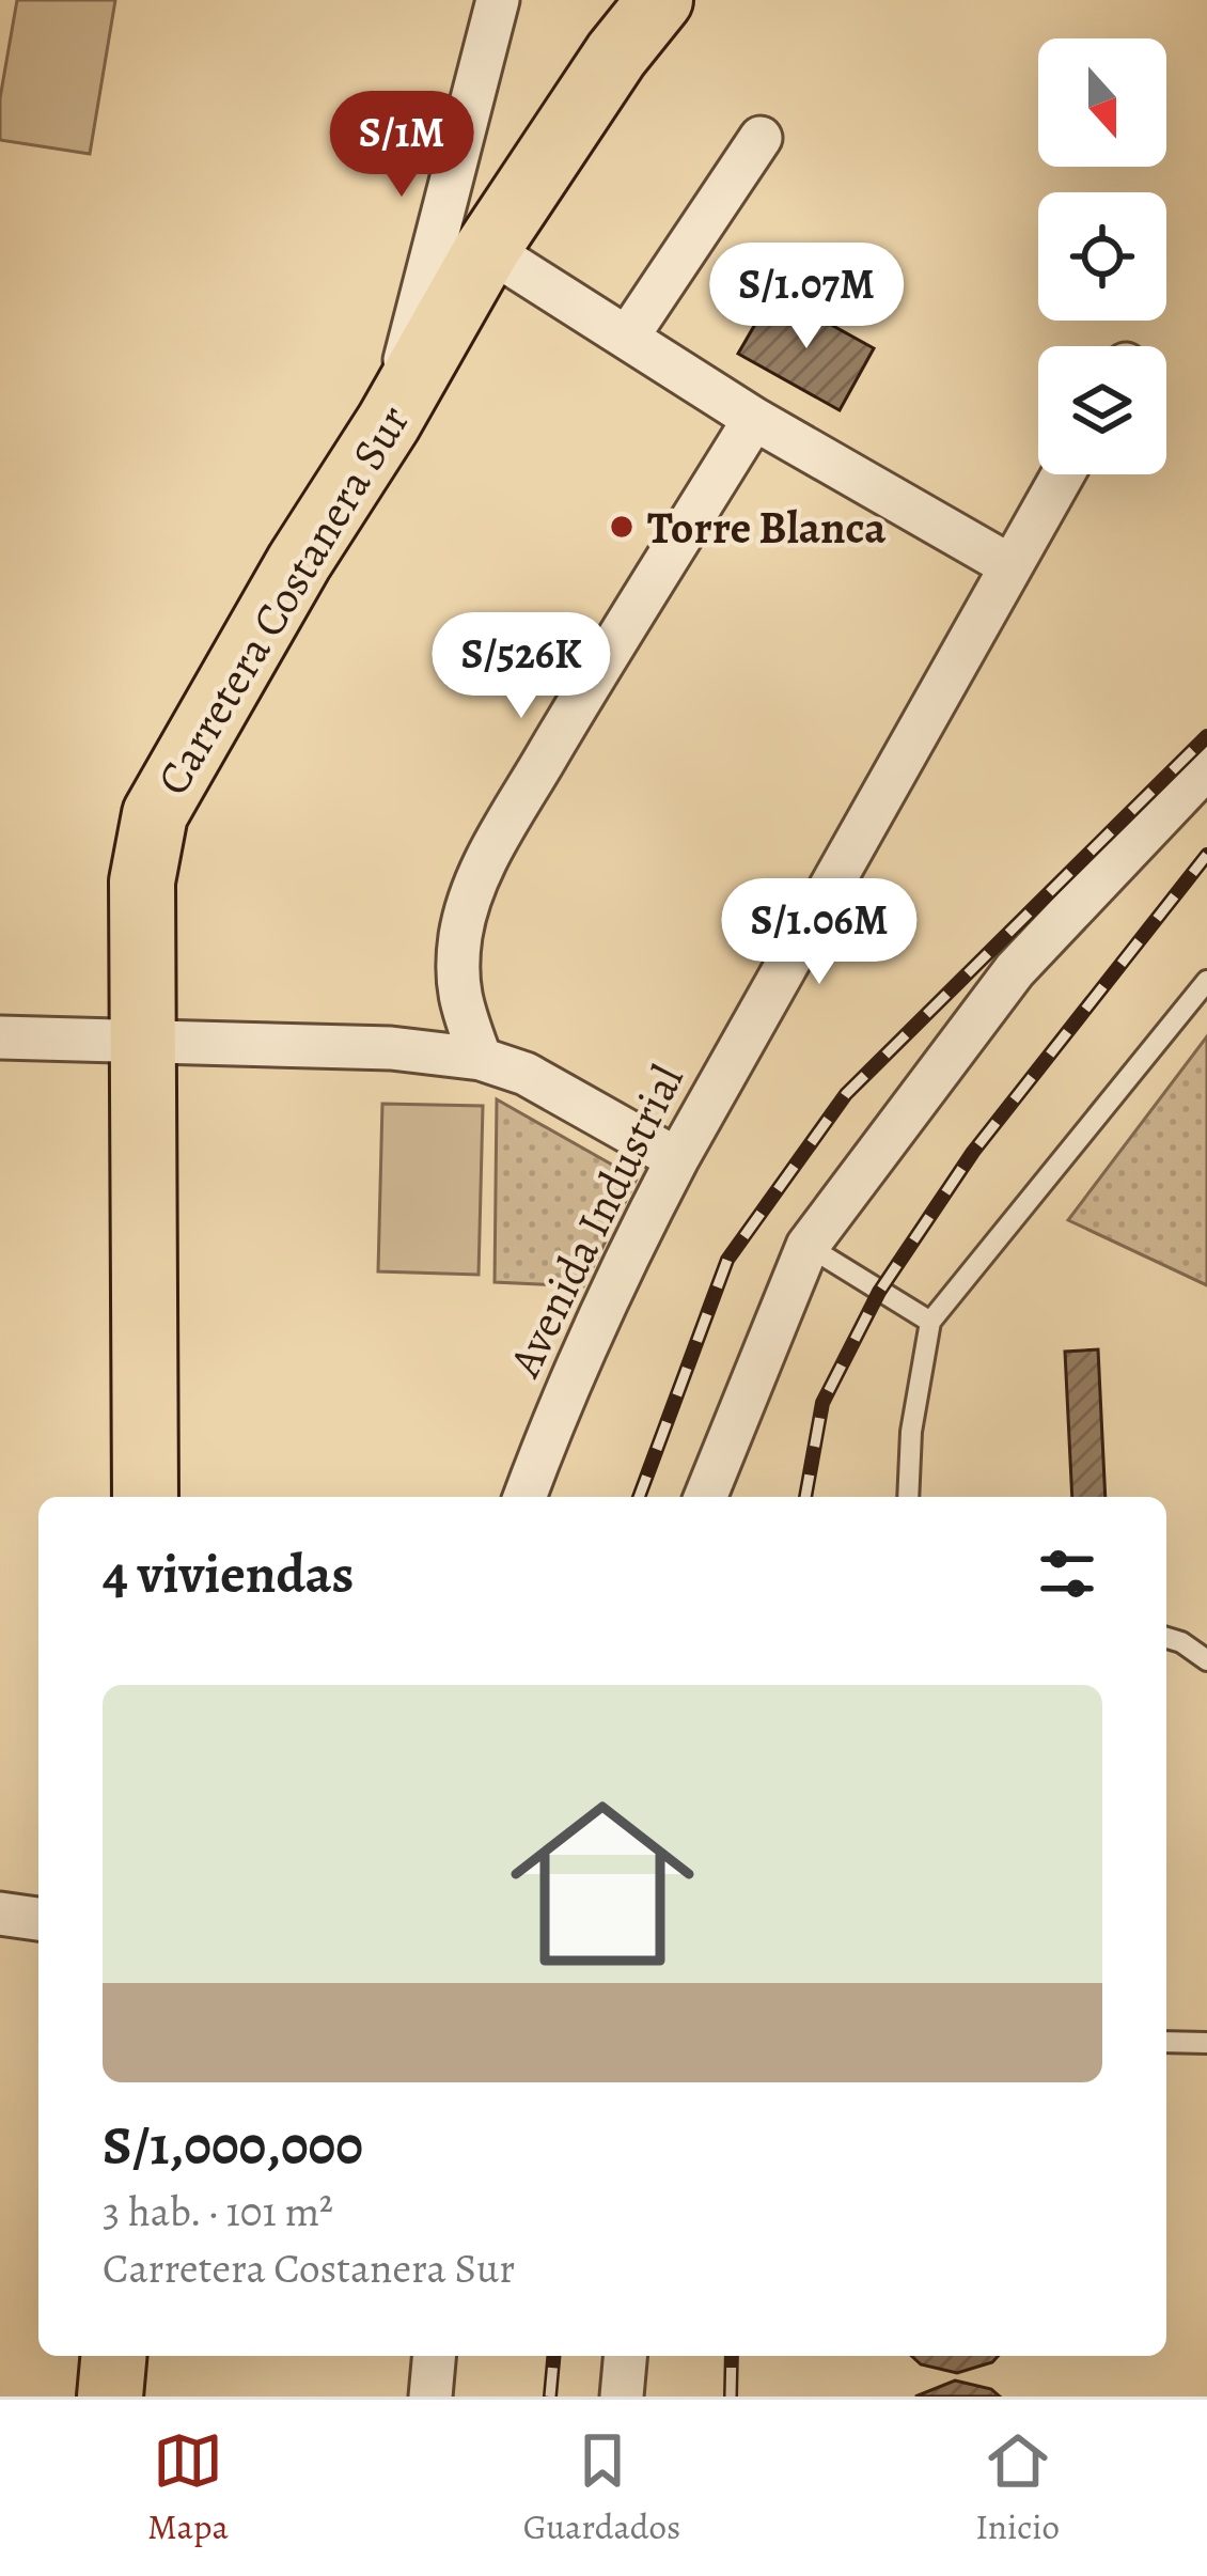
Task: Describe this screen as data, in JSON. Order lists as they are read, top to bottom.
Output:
{
  "streets": {
    "main road": ["Carretera Costanera Sur"],
    "street": ["Avenida Industrial"]
  },
  "places": ["Torre Blanca"],
  "north": "bottom",
  "page": {
    "price": [
      "S/1M",
      "S/1.07M",
      "S/526K",
      "S/1.06M"
    ],
    "heading": "4 viviendas",
    "list": [
      {
        "name": "S/1,000,000",
        "note": "3 hab. · 101 m² · Carretera Costanera Sur"
      }
    ],
    "tabs": ["Mapa", "Guardados", "Inicio"]
  }
}
